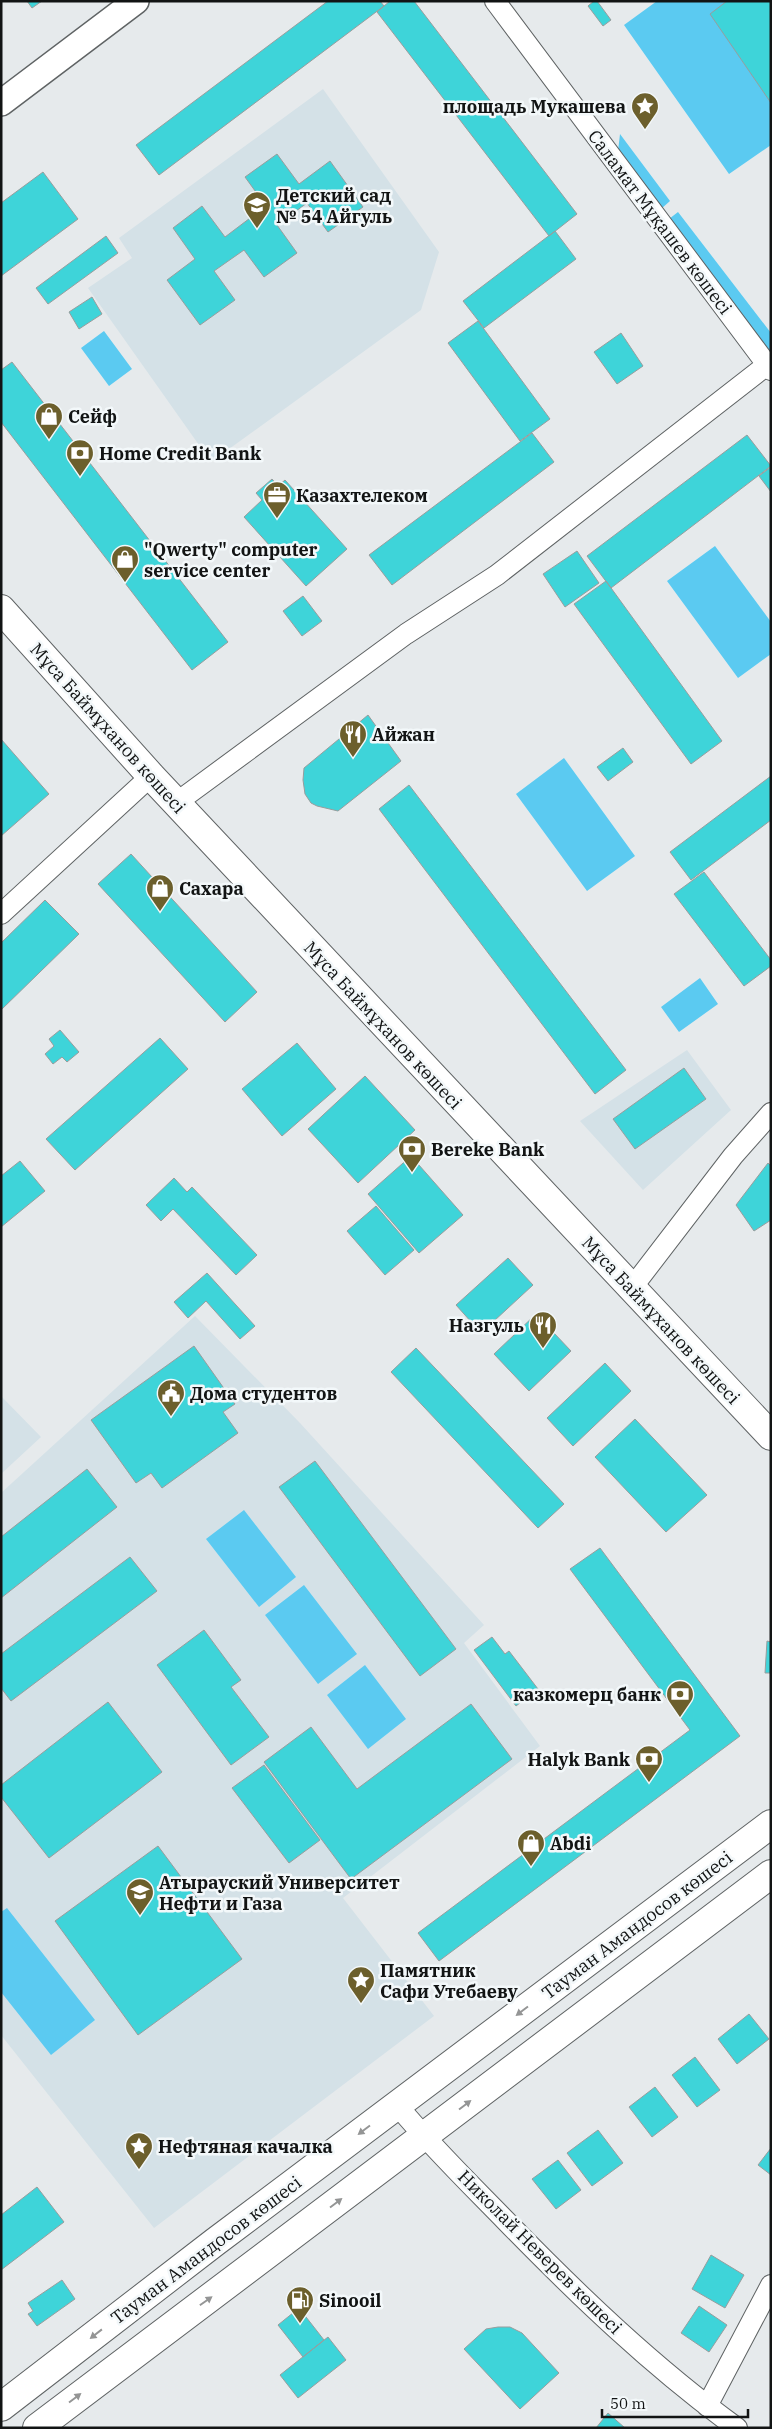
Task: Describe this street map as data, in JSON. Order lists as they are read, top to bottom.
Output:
{
  "streets": {
    "main road": ["Мұса Баймұханов көшесі", "Тауман Амандосов көшесі"],
    "street": ["Саламат Мұқашев көшесі", "Николай Неверев көшесі"]
  },
  "crossings": [
    ["Тауман Амандосов көшесі", "Николай Неверев көшесі"]
  ],
  "places": {
    "place": ["площадь Мукашева", "Памятник Сафи Утебаеву", "Нефтяная качалка"],
    "school or university": ["Детский сад № 54 Айгуль", "Атырауский Университет Нефти и Газа"],
    "shop": [
      "Сейф",
      "\"Qwerty\" computer service center",
      "Сахара",
      "Abdi"
    ],
    "bank": [
      "Home Credit Bank",
      "Bereke Bank",
      "казкомерц банк",
      "Halyk Bank"
    ],
    "office": ["Казахтелеком"],
    "restaurant": ["Айжан", "Назгуль"],
    "public building": ["Дома студентов"],
    "fuel station": ["Sinooil"]
  },
  "scale_bar": "50 m"
}
